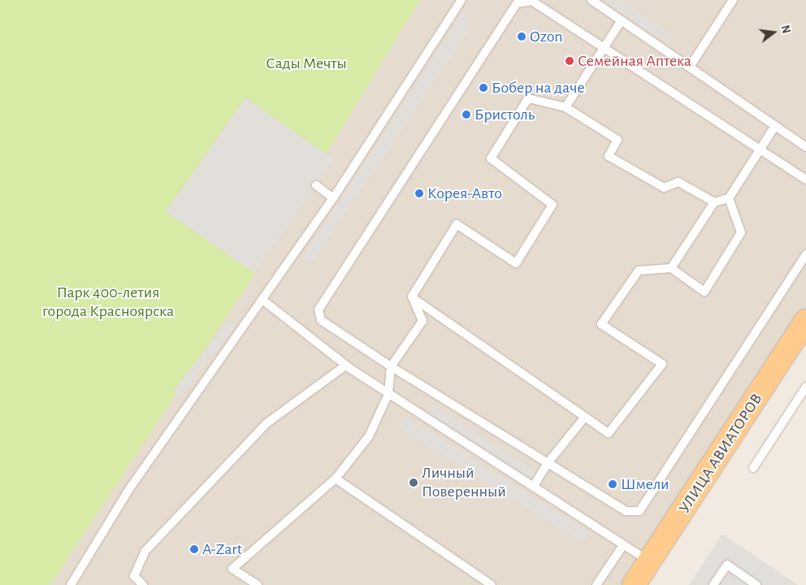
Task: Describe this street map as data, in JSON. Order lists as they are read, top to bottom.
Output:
{
  "streets": {
    "main road": ["УЛИЦА АВИАТОРОВ"]
  },
  "parks": ["Сады Мечты", "Парк 400-летия города Красноярска"],
  "places": [
    "Ozon",
    "Семейная Аптека",
    "Бобер на даче",
    "Бристоль",
    "Корея-Авто",
    "Личный Поверенный",
    "Шмели",
    "A-Zart"
  ],
  "north": "right"
}
